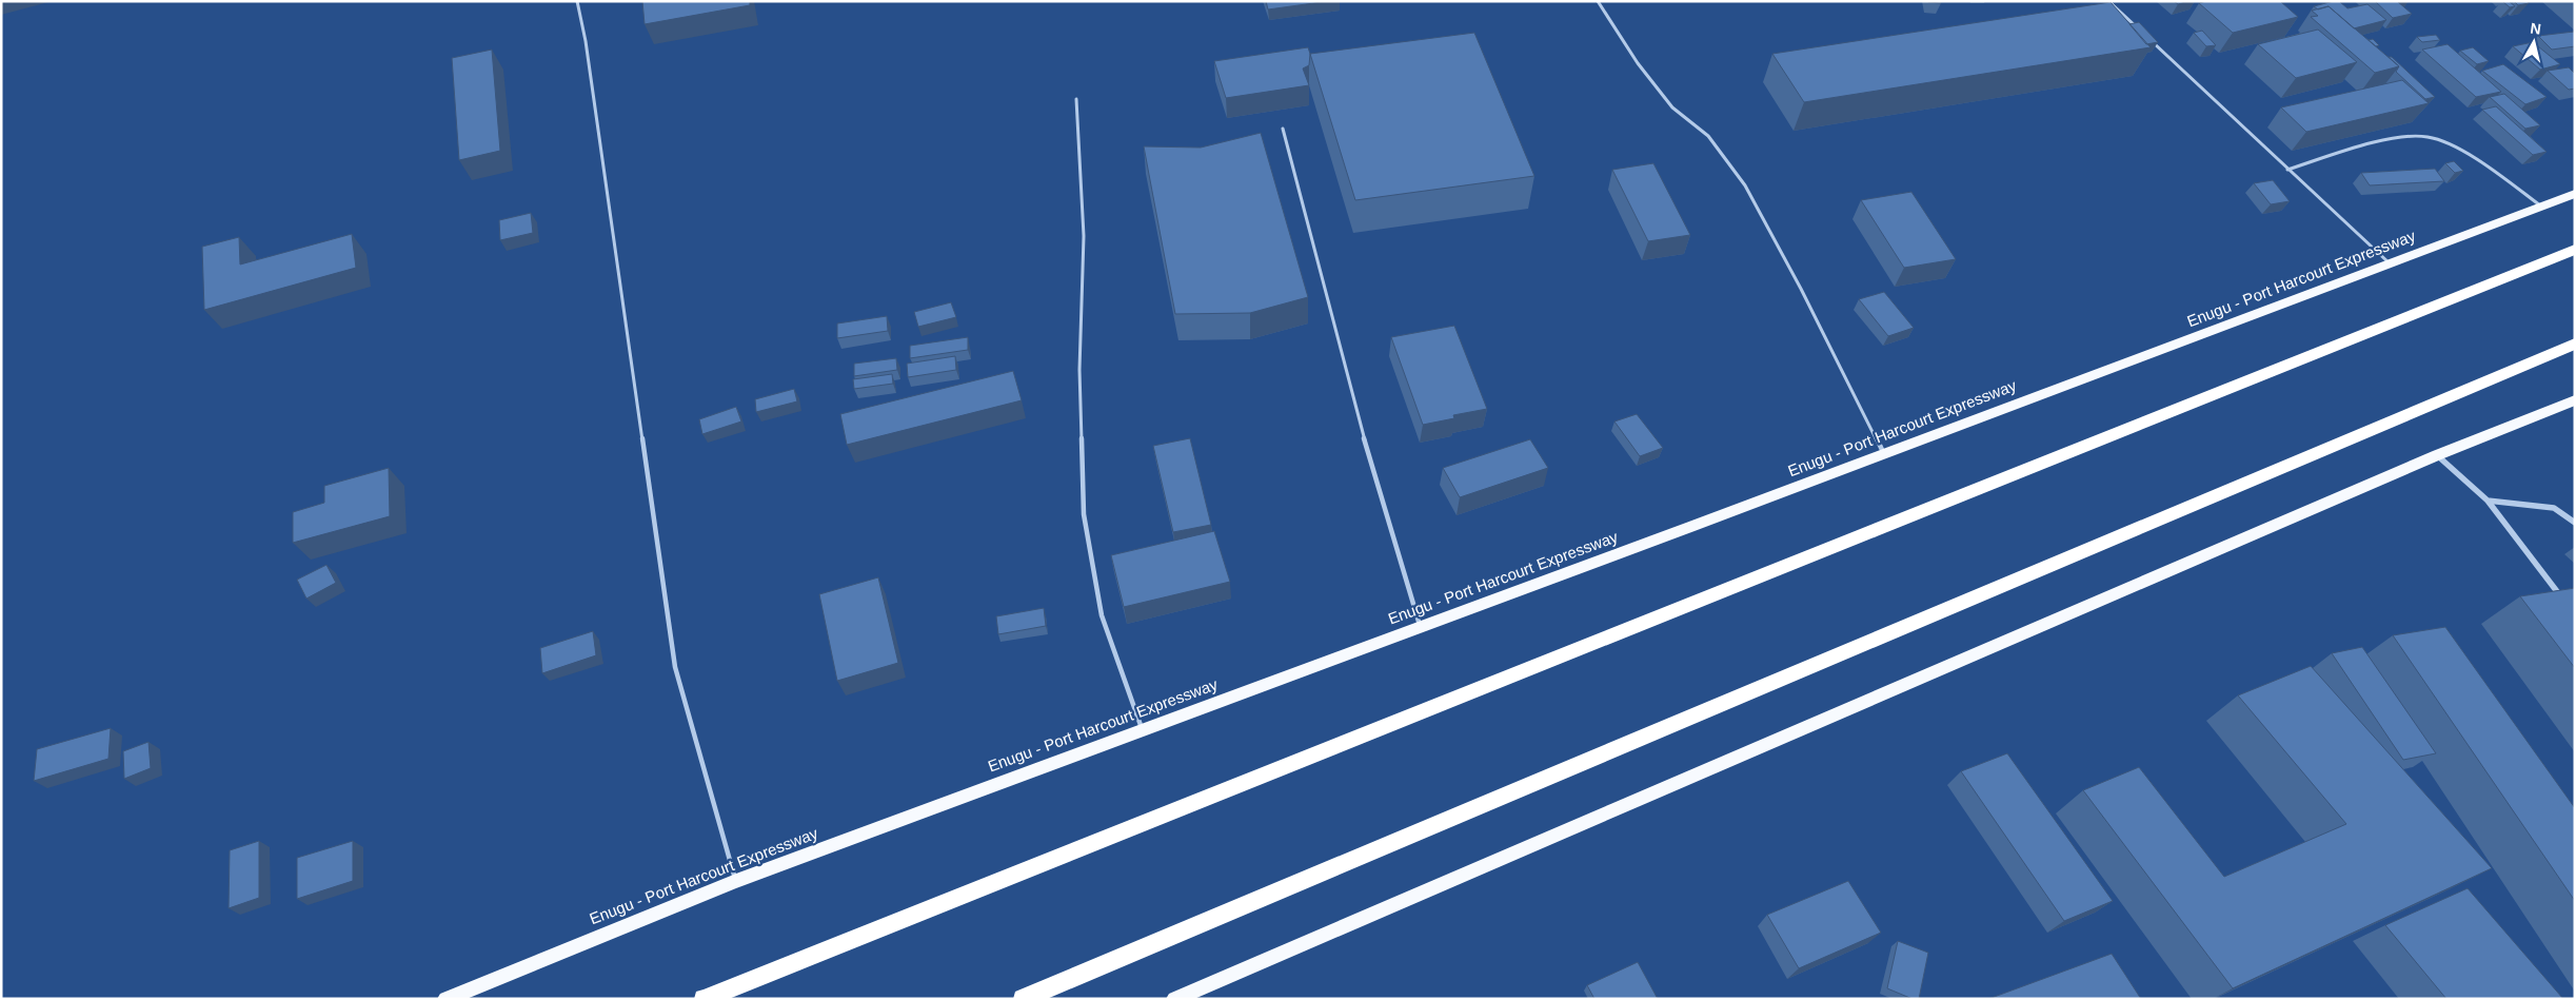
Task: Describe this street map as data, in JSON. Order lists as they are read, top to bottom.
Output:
{
  "streets": {
    "main road": ["Enugu - Port Harcourt Expressway"]
  },
  "north": "top"
}
